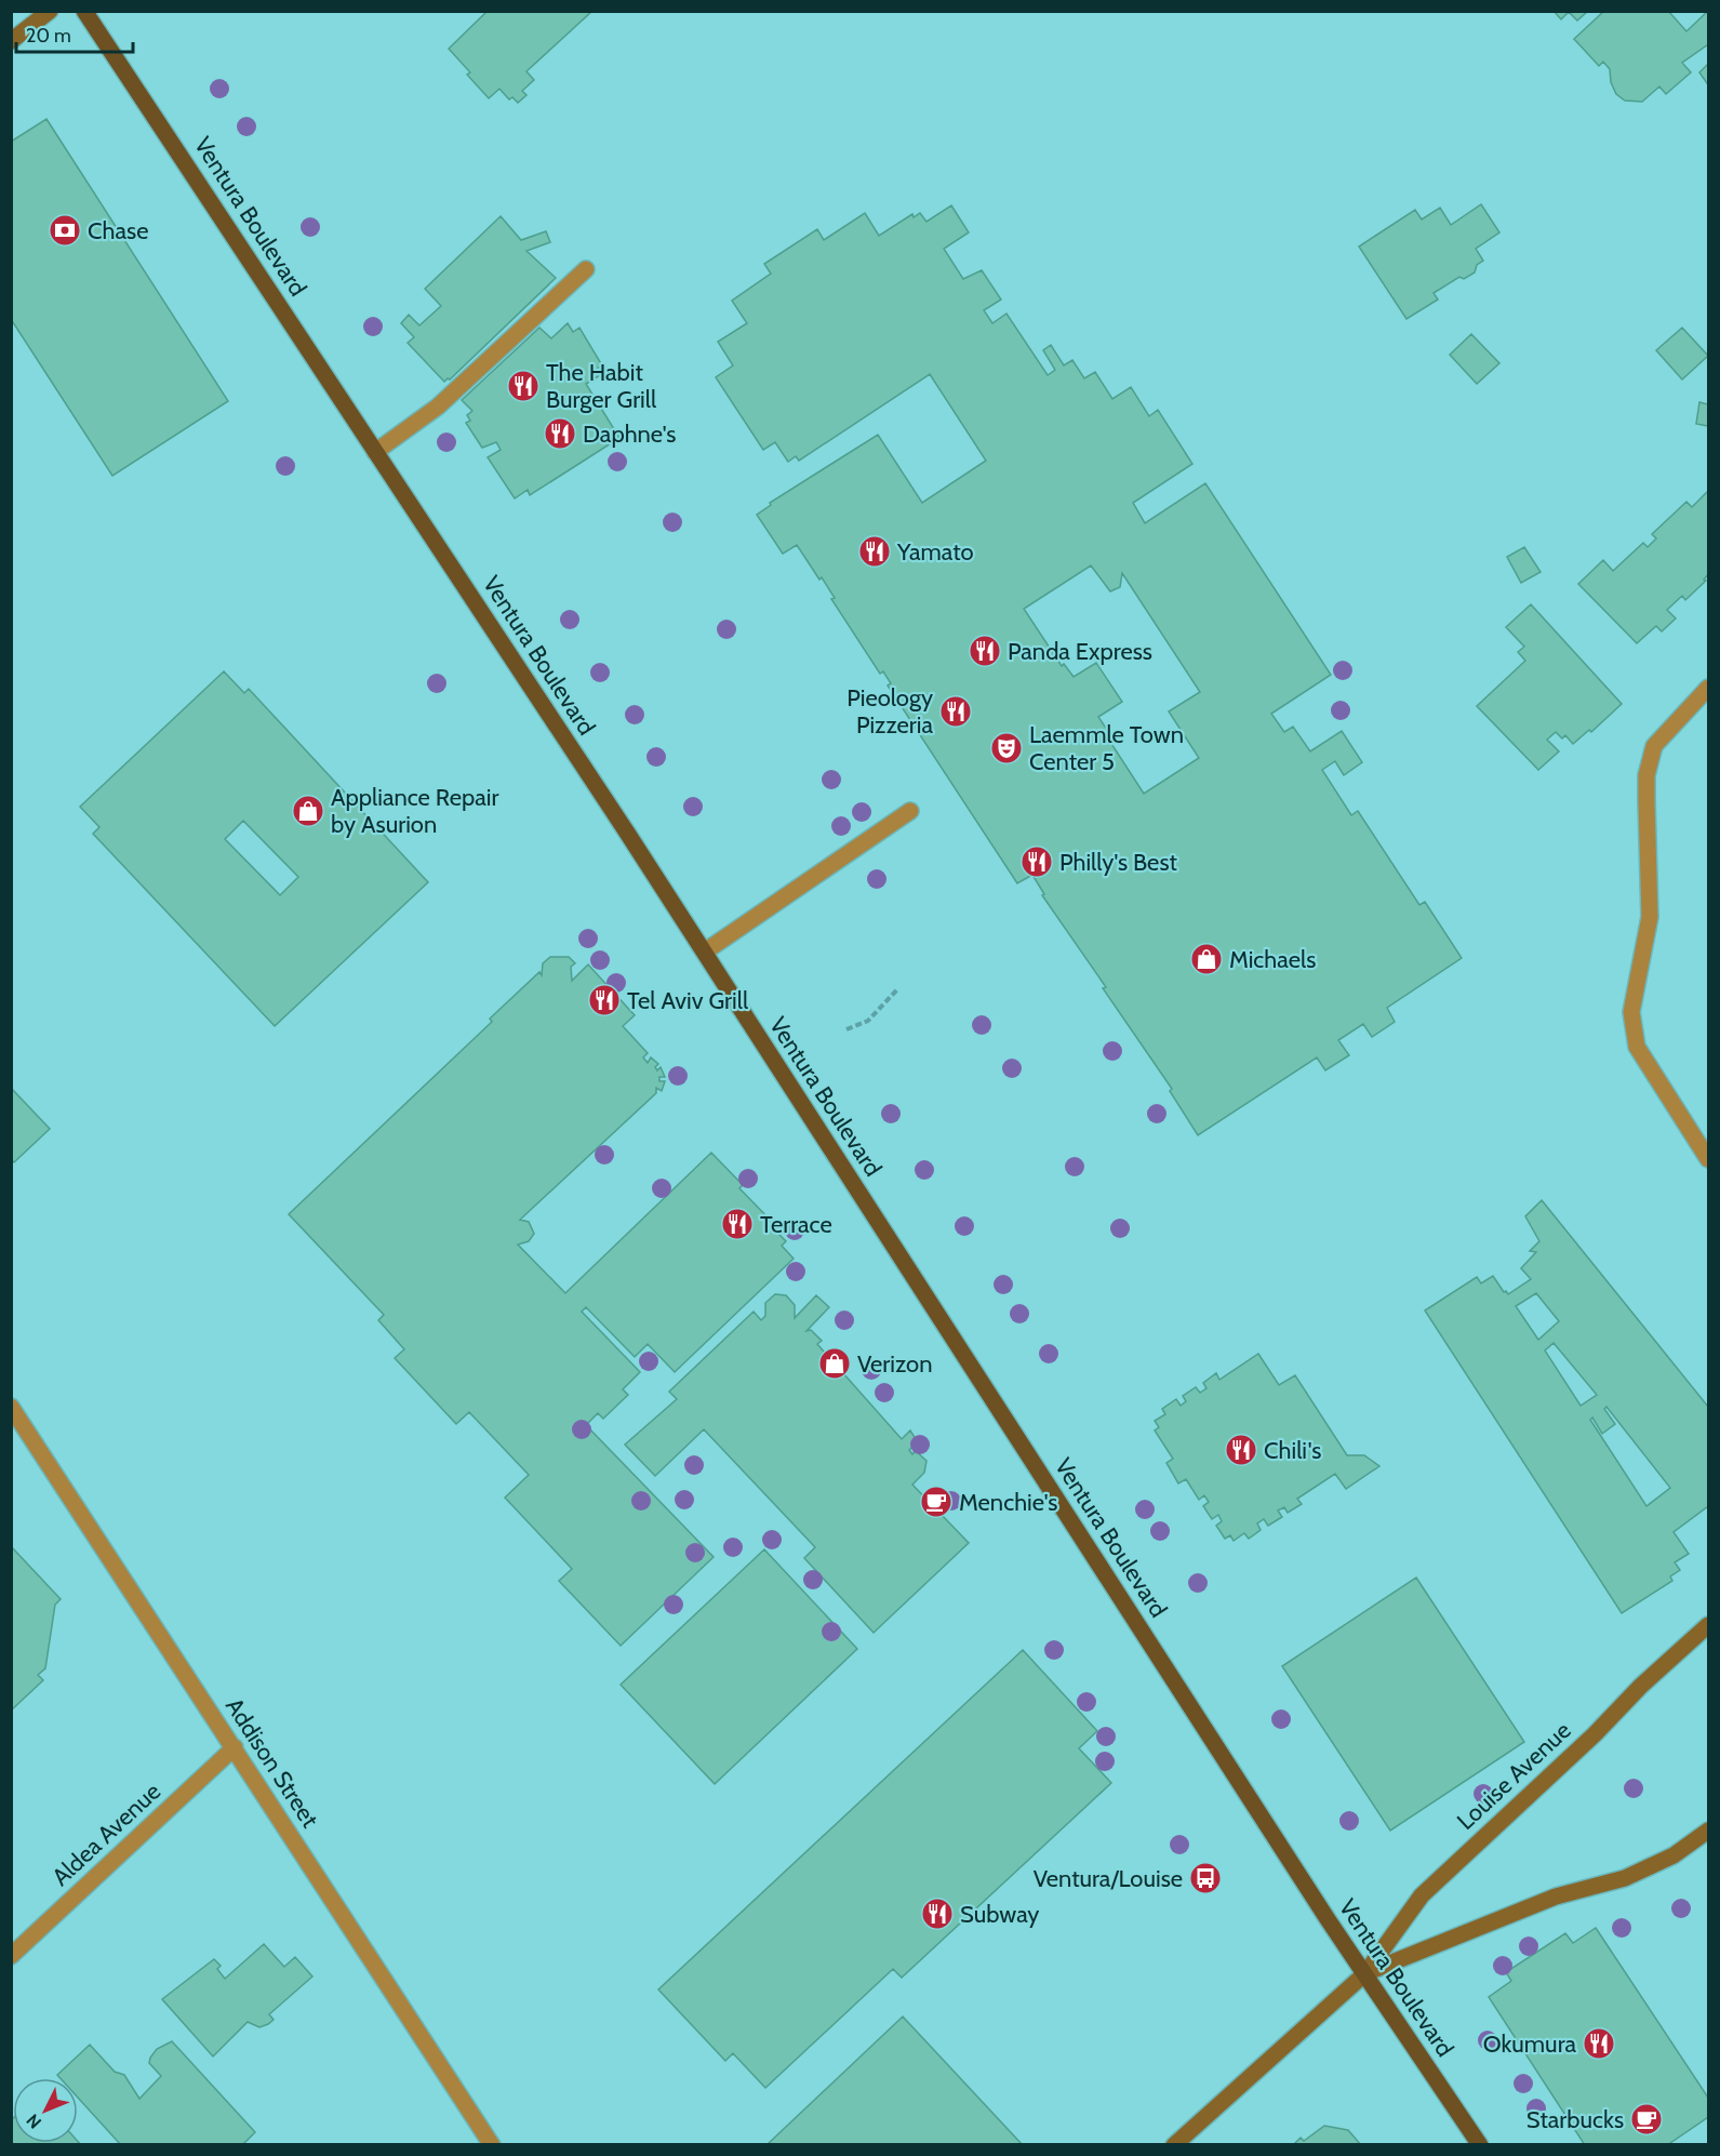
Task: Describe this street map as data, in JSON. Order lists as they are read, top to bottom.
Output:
{
  "streets": {
    "main road": ["Ventura Boulevard"],
    "street": ["Addison Street", "Louise Avenue", "Aldea Avenue"]
  },
  "crossings": [
    ["Ventura Boulevard", "Louise Avenue"],
    ["Addison Street", "Aldea Avenue"]
  ],
  "places": {
    "bank": ["Chase"],
    "restaurant": [
      "The Habit Burger Grill",
      "Daphne's",
      "Yamato",
      "Panda Express",
      "Pieology Pizzeria",
      "Philly's Best",
      "Tel Aviv Grill",
      "Terrace",
      "Chili's",
      "Subway",
      "Okumura"
    ],
    "theatre": ["Laemmle Town Center 5"],
    "shop": ["Appliance Repair by Asurion", "Michaels", "Verizon"],
    "cafe": ["Menchie's", "Starbucks"],
    "bus stop": ["Ventura/Louise"]
  },
  "scale_bar": "20 m",
  "north": "bottom left"
}
